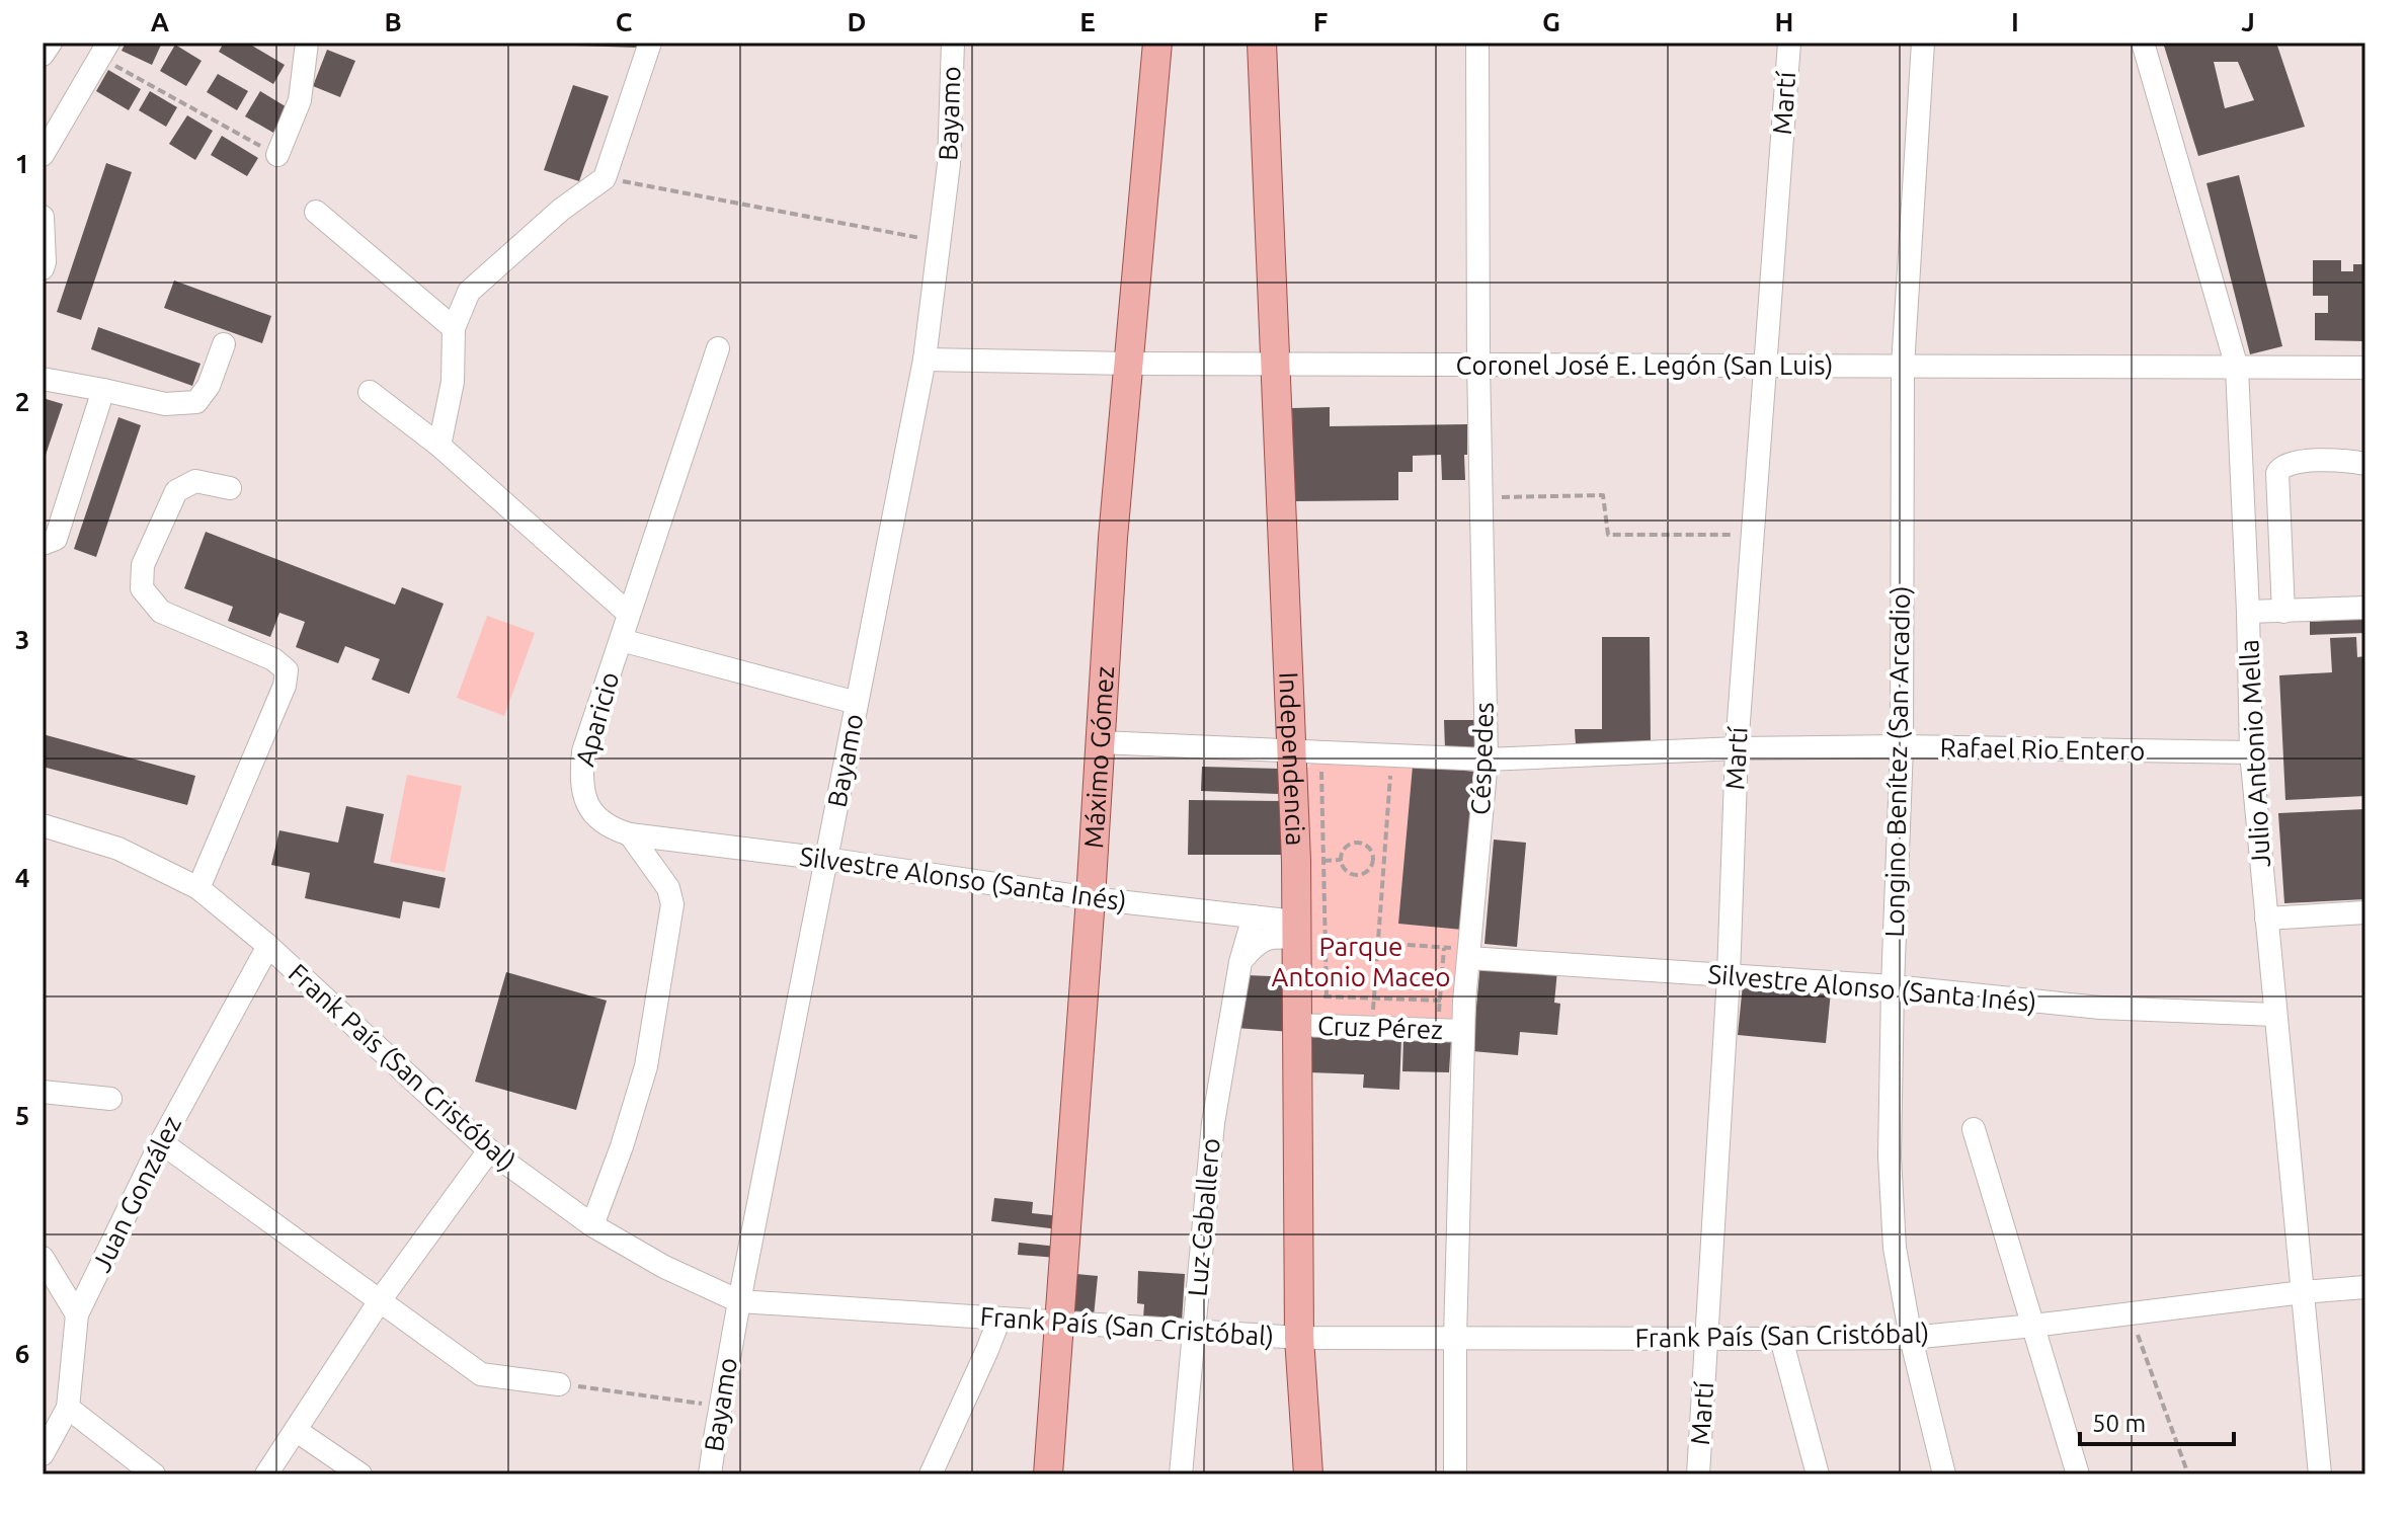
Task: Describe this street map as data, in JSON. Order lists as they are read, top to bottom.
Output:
{
  "streets": {
    "main road": ["Máximo Gómez", "Independencia"],
    "street": [
      "Martí",
      "Bayamo",
      "Coronel José E. Legón (San Luis)",
      "Aparicio",
      "Rafael Rio Entero",
      "Julio Antonio Mella",
      "Céspedes",
      "Longino Benítez (San Arcadio)",
      "Silvestre Alonso (Santa Inés)",
      "Cruz Pérez",
      "Frank País (San Cristóbal)",
      "Juan González",
      "Luz Caballero"
    ]
  },
  "crossings": [
    ["Martí", "Coronel José E. Legón (San Luis)"],
    ["Martí", "Rafael Rio Entero"],
    ["Martí", "Silvestre Alonso (Santa Inés)"],
    ["Martí", "Frank País (San Cristóbal)"],
    ["Bayamo", "Coronel José E. Legón (San Luis)"],
    ["Bayamo", "Silvestre Alonso (Santa Inés)"],
    ["Bayamo", "Frank País (San Cristóbal)"],
    ["Coronel José E. Legón (San Luis)", "Julio Antonio Mella"],
    ["Coronel José E. Legón (San Luis)", "Máximo Gómez"],
    ["Coronel José E. Legón (San Luis)", "Independencia"],
    ["Coronel José E. Legón (San Luis)", "Céspedes"],
    ["Coronel José E. Legón (San Luis)", "Longino Benítez (San Arcadio)"],
    ["Aparicio", "Silvestre Alonso (Santa Inés)"],
    ["Aparicio", "Frank País (San Cristóbal)"],
    ["Rafael Rio Entero", "Julio Antonio Mella"],
    ["Rafael Rio Entero", "Máximo Gómez"],
    ["Rafael Rio Entero", "Independencia"],
    ["Rafael Rio Entero", "Céspedes"],
    ["Rafael Rio Entero", "Longino Benítez (San Arcadio)"],
    ["Julio Antonio Mella", "Silvestre Alonso (Santa Inés)"],
    ["Julio Antonio Mella", "Frank País (San Cristóbal)"],
    ["Máximo Gómez", "Silvestre Alonso (Santa Inés)"],
    ["Máximo Gómez", "Frank País (San Cristóbal)"],
    ["Independencia", "Silvestre Alonso (Santa Inés)"],
    ["Independencia", "Cruz Pérez"],
    ["Independencia", "Frank País (San Cristóbal)"],
    ["Céspedes", "Silvestre Alonso (Santa Inés)"],
    ["Céspedes", "Cruz Pérez"],
    ["Céspedes", "Frank País (San Cristóbal)"],
    ["Longino Benítez (San Arcadio)", "Silvestre Alonso (Santa Inés)"],
    ["Longino Benítez (San Arcadio)", "Frank País (San Cristóbal)"],
    ["Silvestre Alonso (Santa Inés)", "Luz Caballero"],
    ["Frank País (San Cristóbal)", "Juan González"],
    ["Frank País (San Cristóbal)", "Luz Caballero"]
  ],
  "parks": ["Parque Antonio Maceo"],
  "scale_bar": "50 m",
  "grid": {
    "columns": [
      "A",
      "B",
      "C",
      "D",
      "E",
      "F",
      "G",
      "H",
      "I",
      "J"
    ],
    "rows": [
      "1",
      "2",
      "3",
      "4",
      "5",
      "6"
    ]
  }
}
